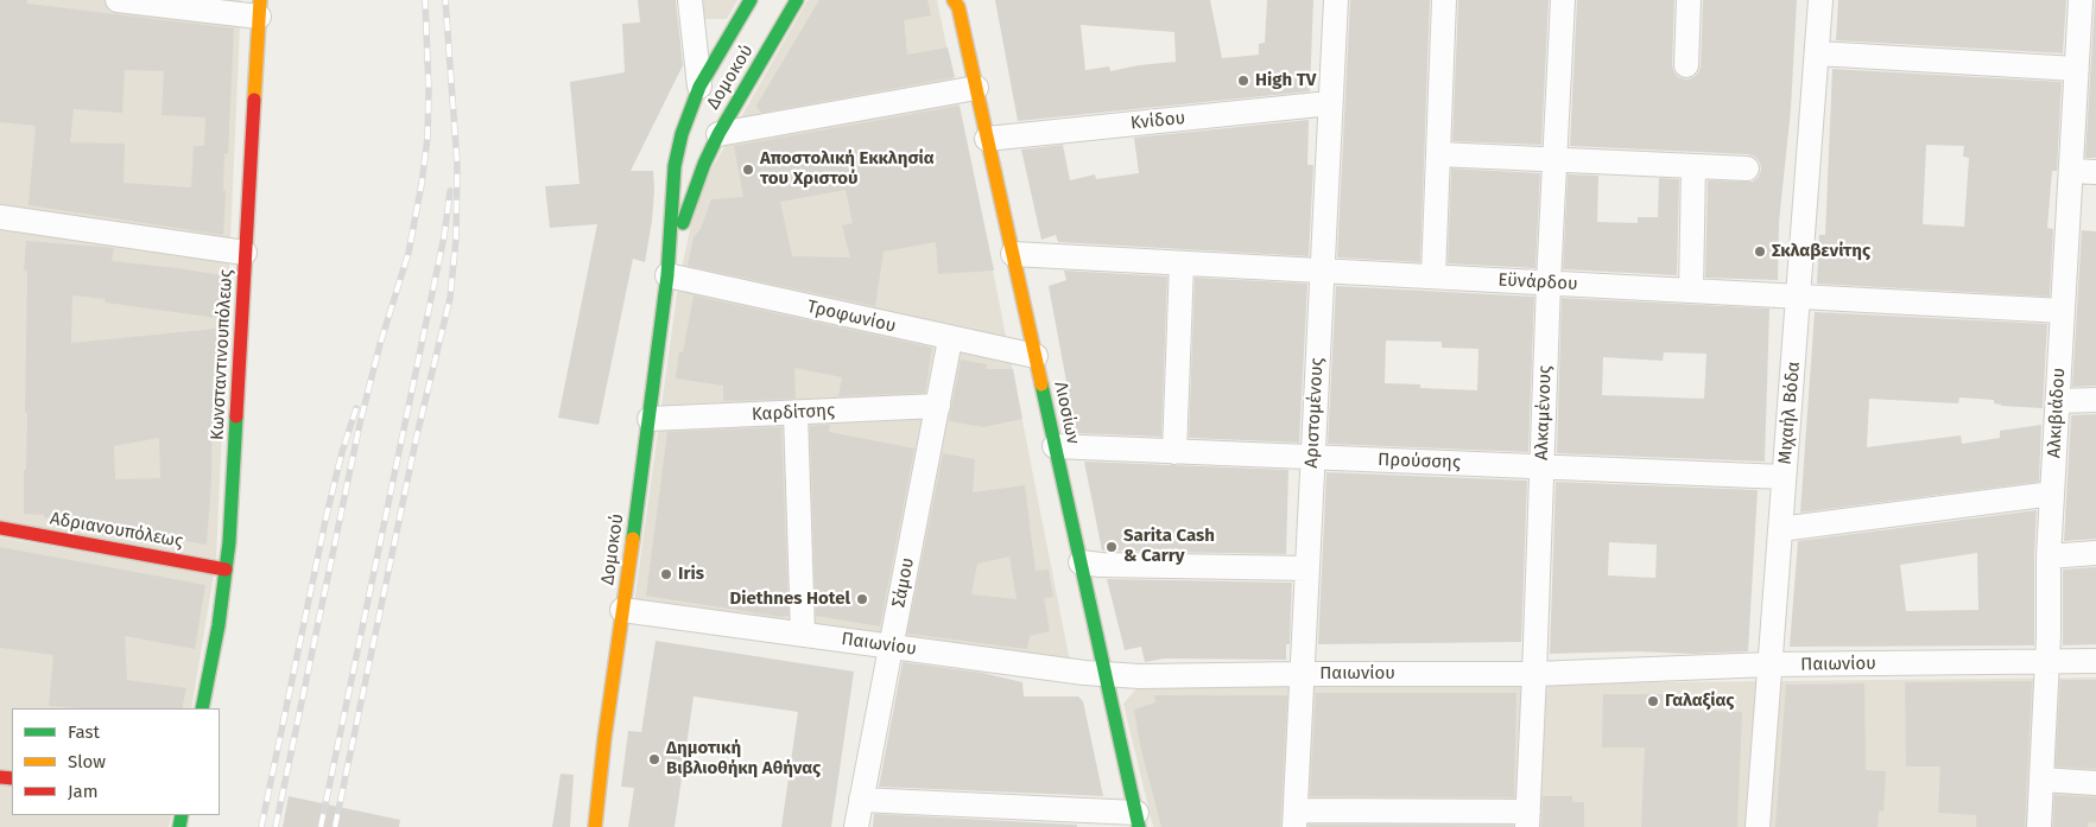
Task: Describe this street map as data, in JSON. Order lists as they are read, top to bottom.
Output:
{
  "streets": {
    "main road": [
      "Δομοκού",
      "Κωνσταντινουπόλεως",
      "Λιοσίων",
      "Αδριανουπόλεως"
    ],
    "street": [
      "Κνίδου",
      "Εϋνάρδου",
      "Τροφωνίου",
      "Καρδίτσης",
      "Αριστομένους",
      "Αλκαμένους",
      "Μιχαήλ Βόδα",
      "Αλκιβιάδου",
      "Προύσσης",
      "Σάμου",
      "Παιωνίου"
    ]
  },
  "crossings": [
    ["Δομοκού", "Τροφωνίου"],
    ["Δομοκού", "Καρδίτσης"],
    ["Δομοκού", "Παιωνίου"],
    ["Κνίδου", "Λιοσίων"],
    ["Κνίδου", "Αριστομένους"],
    ["Εϋνάρδου", "Λιοσίων"],
    ["Εϋνάρδου", "Αριστομένους"],
    ["Εϋνάρδου", "Αλκαμένους"],
    ["Εϋνάρδου", "Μιχαήλ Βόδα"],
    ["Εϋνάρδου", "Αλκιβιάδου"],
    ["Τροφωνίου", "Λιοσίων"],
    ["Τροφωνίου", "Σάμου"],
    ["Κωνσταντινουπόλεως", "Αδριανουπόλεως"],
    ["Καρδίτσης", "Σάμου"],
    ["Λιοσίων", "Προύσσης"],
    ["Λιοσίων", "Παιωνίου"],
    ["Αριστομένους", "Προύσσης"],
    ["Αριστομένους", "Παιωνίου"],
    ["Αλκαμένους", "Προύσσης"],
    ["Αλκαμένους", "Παιωνίου"],
    ["Μιχαήλ Βόδα", "Προύσσης"],
    ["Μιχαήλ Βόδα", "Παιωνίου"],
    ["Αλκιβιάδου", "Παιωνίου"],
    ["Σάμου", "Παιωνίου"]
  ],
  "places": [
    "High TV",
    "Αποστολική Εκκλησία του Χριστού",
    "Σκλαβενίτης",
    "Sarita Cash & Carry",
    "Iris",
    "Diethnes Hotel",
    "Γαλαξίας",
    "Δημοτική Βιβλιοθήκη Αθήνας"
  ],
  "legend": ["Fast", "Slow", "Jam"]
}
